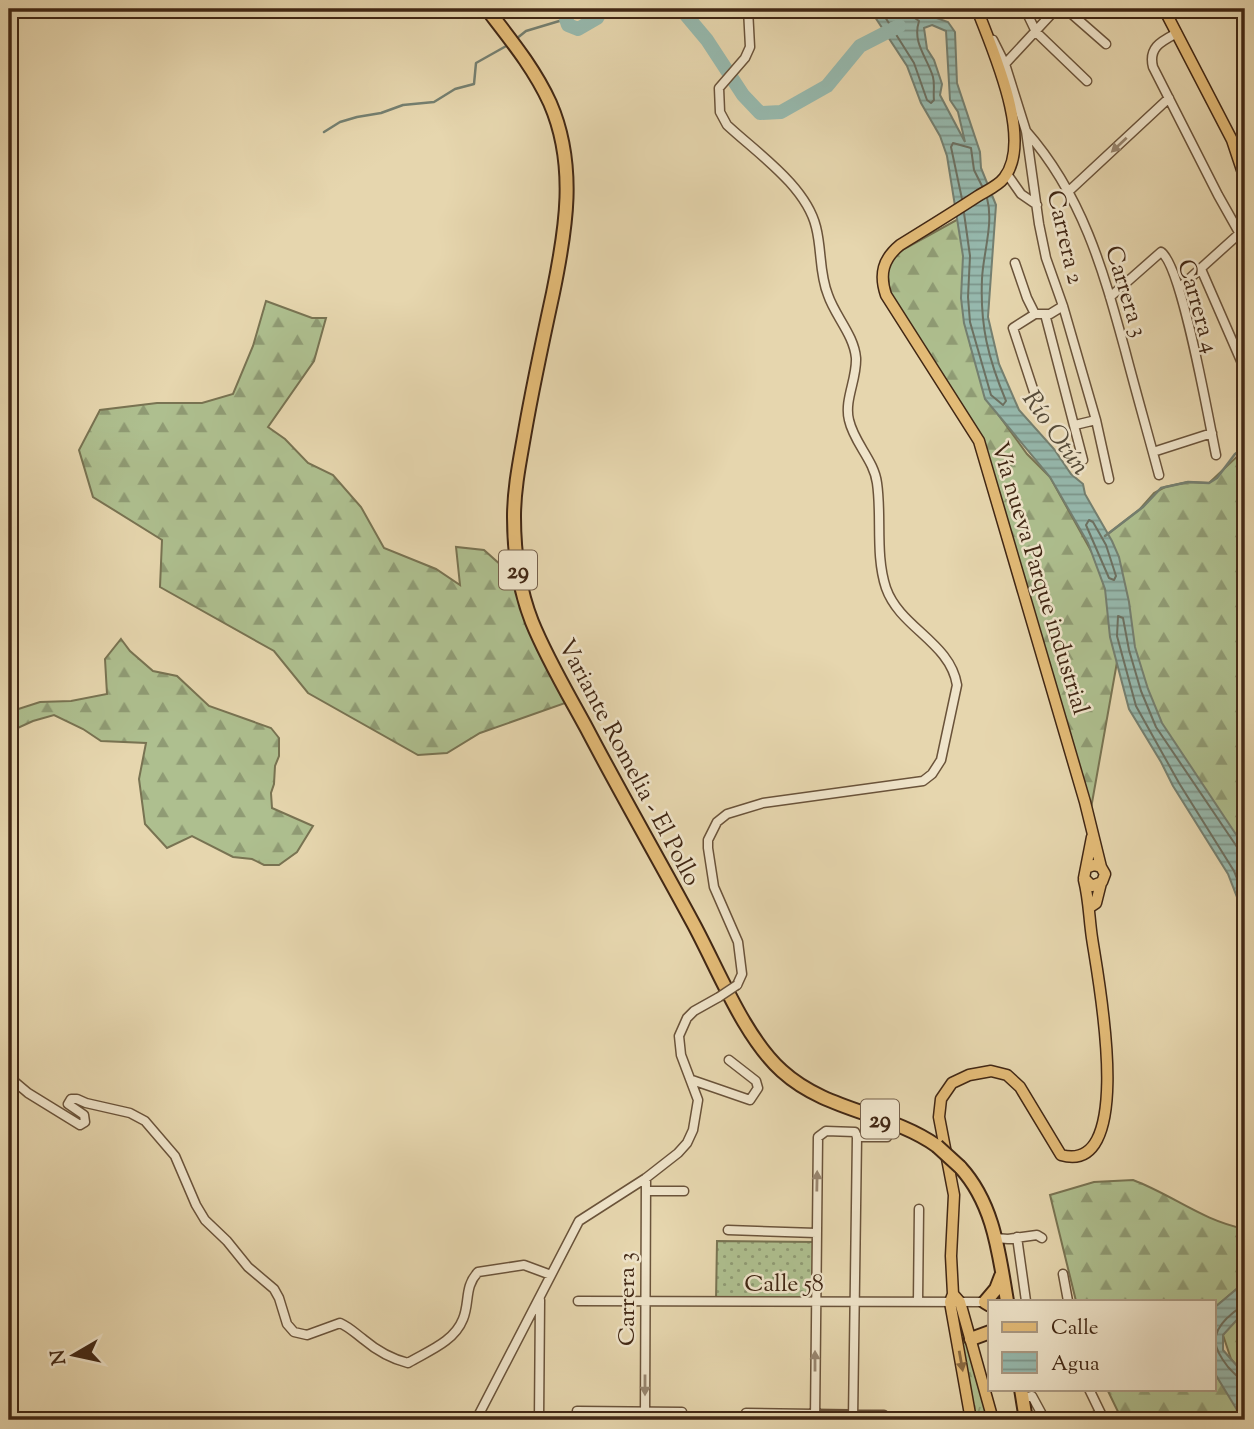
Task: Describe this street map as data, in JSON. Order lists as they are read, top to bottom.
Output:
{
  "streets": {
    "highway": ["29", "Variante Romelia - El Pollo"],
    "main road": ["Vía nueva Parque industrial"],
    "street": [
      "Carrera 2",
      "Carrera 3",
      "Carrera 4",
      "Calle 58"
    ]
  },
  "crossings": [
    ["Carrera 2", "Carrera 3"],
    ["Carrera 3", "Carrera 4"],
    ["Carrera 3", "Calle 58"],
    ["Vía nueva Parque industrial", "Calle 58"]
  ],
  "water": ["Río Otún"],
  "legend": ["Calle", "Agua"],
  "north": "left"
}
